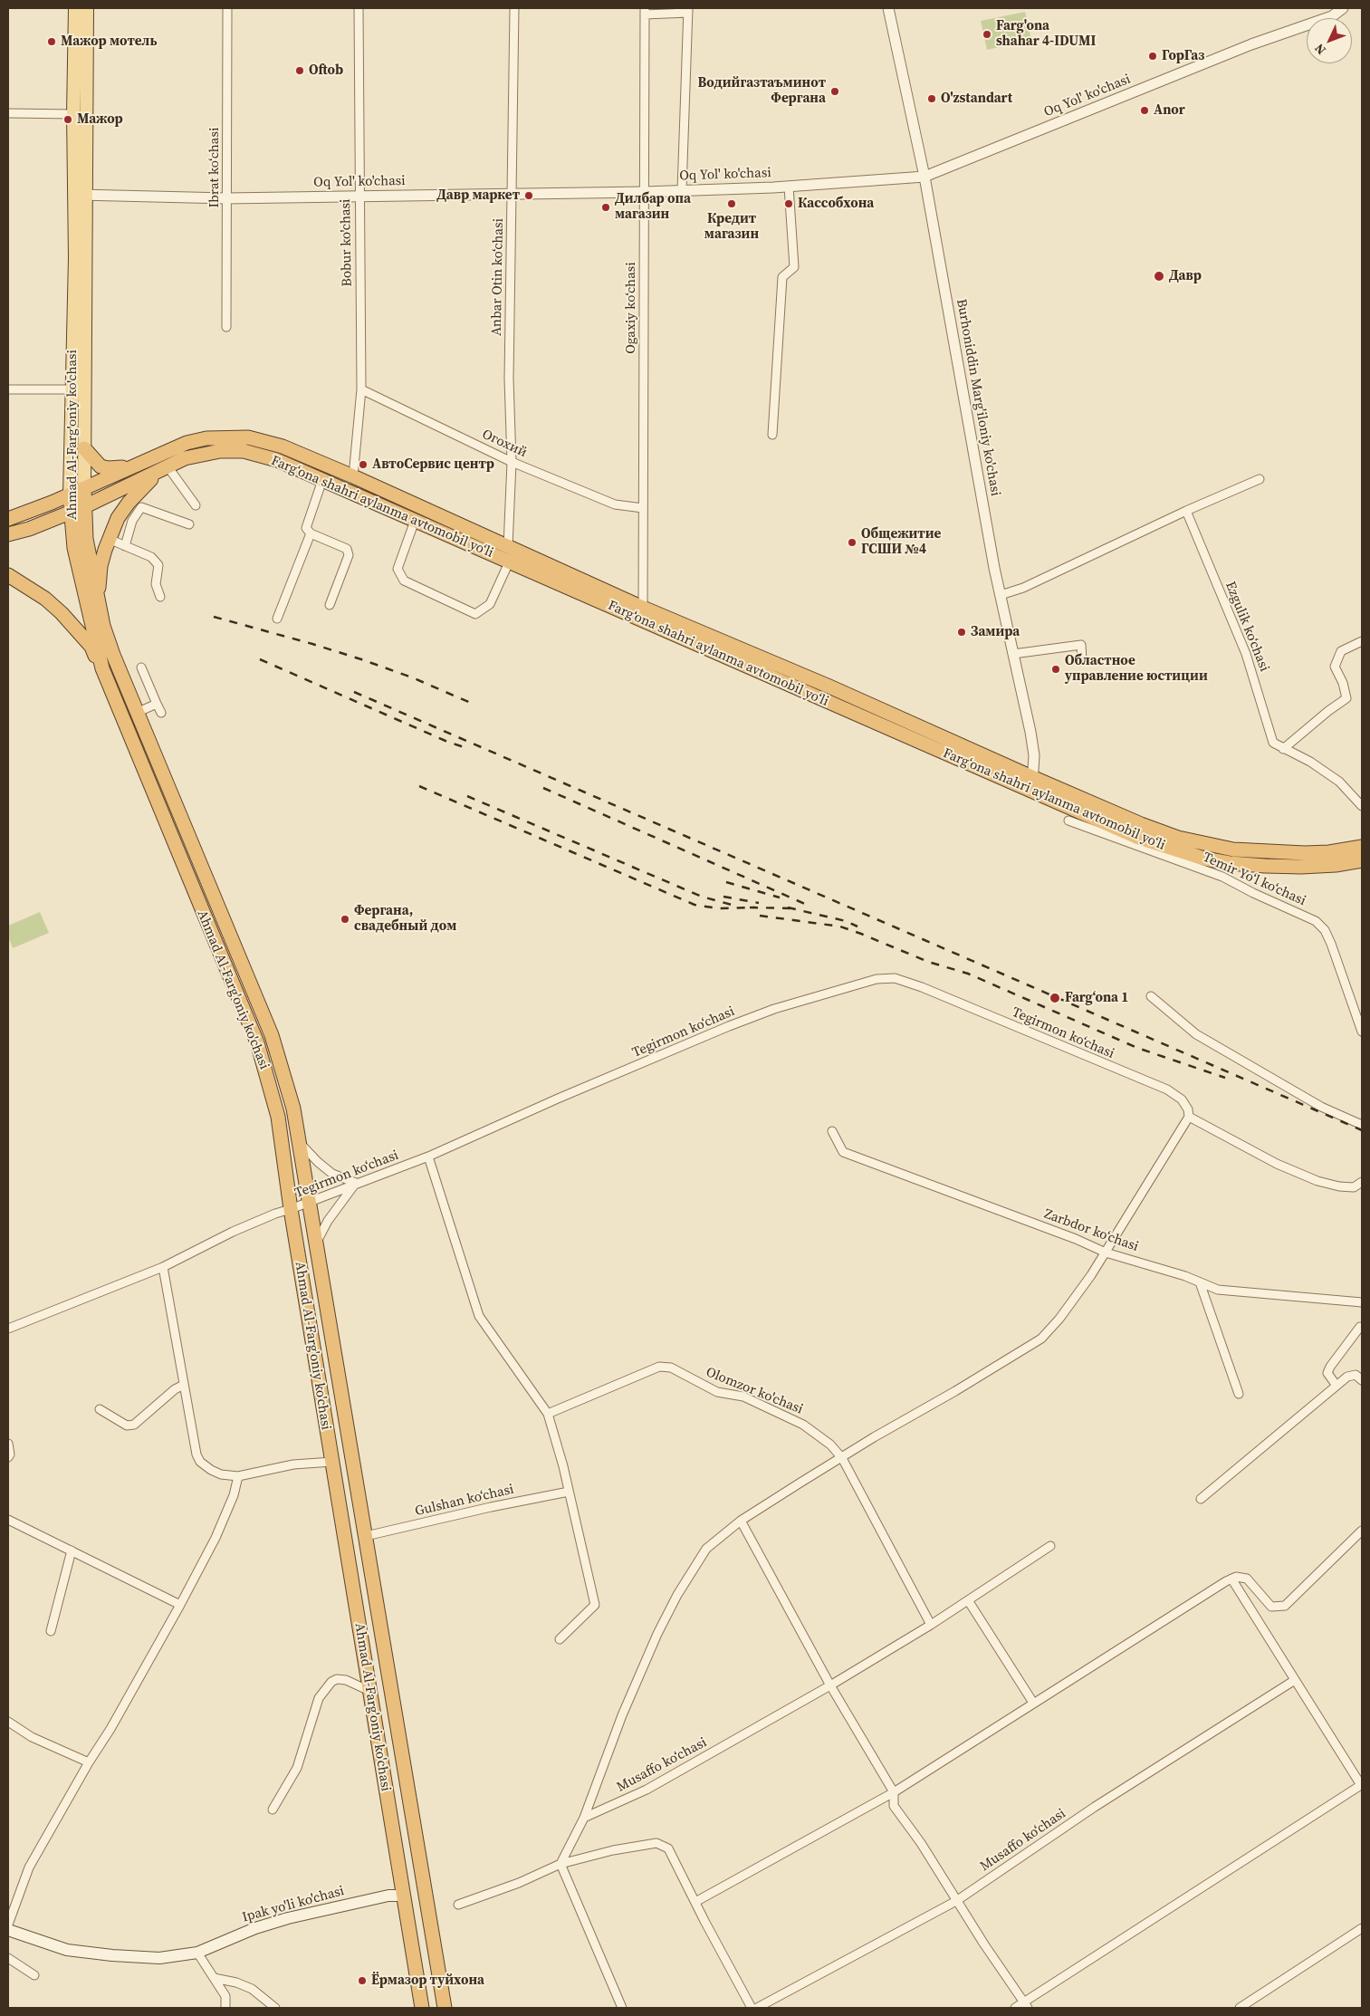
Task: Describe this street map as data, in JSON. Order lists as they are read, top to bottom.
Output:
{
  "streets": {
    "highway": ["Ahmad Al-Farg'oniy ko'chasi", "Fargʻona shahri aylanma avtomobil yoʻli"],
    "main road": ["Ipak yo'li ko'chasi"],
    "street": [
      "Oq Yol' ko'chasi",
      "Ibrat koʻchasi",
      "Bobur ko'chasi",
      "Anbar Otin koʻchasi",
      "Ogaxiy koʻchasi",
      "Burhoniddin Marg'iloniy ko'chasi",
      "Огохий",
      "Ezgulik koʻchasi",
      "Temir Yoʻl koʻchasi",
      "Tegirmon koʻchasi",
      "Zarbdor koʻchasi",
      "Olomzor ko'chasi",
      "Gulshan koʻchasi",
      "Musaffo koʻchasi"
    ]
  },
  "crossings": [
    ["Oq Yol' ko'chasi", "Ibrat koʻchasi"],
    ["Oq Yol' ko'chasi", "Bobur ko'chasi"],
    ["Oq Yol' ko'chasi", "Anbar Otin koʻchasi"],
    ["Oq Yol' ko'chasi", "Ogaxiy koʻchasi"],
    ["Oq Yol' ko'chasi", "Burhoniddin Marg'iloniy ko'chasi"],
    ["Oq Yol' ko'chasi", "Ahmad Al-Farg'oniy ko'chasi"],
    ["Bobur ko'chasi", "Огохий"],
    ["Bobur ko'chasi", "Fargʻona shahri aylanma avtomobil yoʻli"],
    ["Anbar Otin koʻchasi", "Огохий"],
    ["Anbar Otin koʻchasi", "Fargʻona shahri aylanma avtomobil yoʻli"],
    ["Ogaxiy koʻchasi", "Огохий"],
    ["Ogaxiy koʻchasi", "Fargʻona shahri aylanma avtomobil yoʻli"],
    ["Burhoniddin Marg'iloniy ko'chasi", "Fargʻona shahri aylanma avtomobil yoʻli"],
    ["Ahmad Al-Farg'oniy ko'chasi", "Fargʻona shahri aylanma avtomobil yoʻli"],
    ["Ahmad Al-Farg'oniy ko'chasi", "Tegirmon koʻchasi"],
    ["Ahmad Al-Farg'oniy ko'chasi", "Gulshan koʻchasi"],
    ["Ahmad Al-Farg'oniy ko'chasi", "Ipak yo'li ko'chasi"],
    ["Olomzor ko'chasi", "Musaffo koʻchasi"]
  ],
  "places": [
    "Farg'ona shahar 4-IDUMI",
    "Мажор мотель",
    "ГорГаз",
    "Oftob",
    "Водийгазтаъминот Фергана",
    "O'zstandart",
    "Anor",
    "Мажор",
    "Давр маркет",
    "Кредит магазин",
    "Кассобхона",
    "Дилбар опа магазин",
    "Давр",
    "АвтоСервис центр",
    "Общежитие ГСШИ №4",
    "Замира",
    "Областное управление юстиции",
    "Фергана, свадебный дом",
    "Farg‘ona 1",
    "Ёрмазор туйхона"
  ],
  "north": "bottom left"
}
